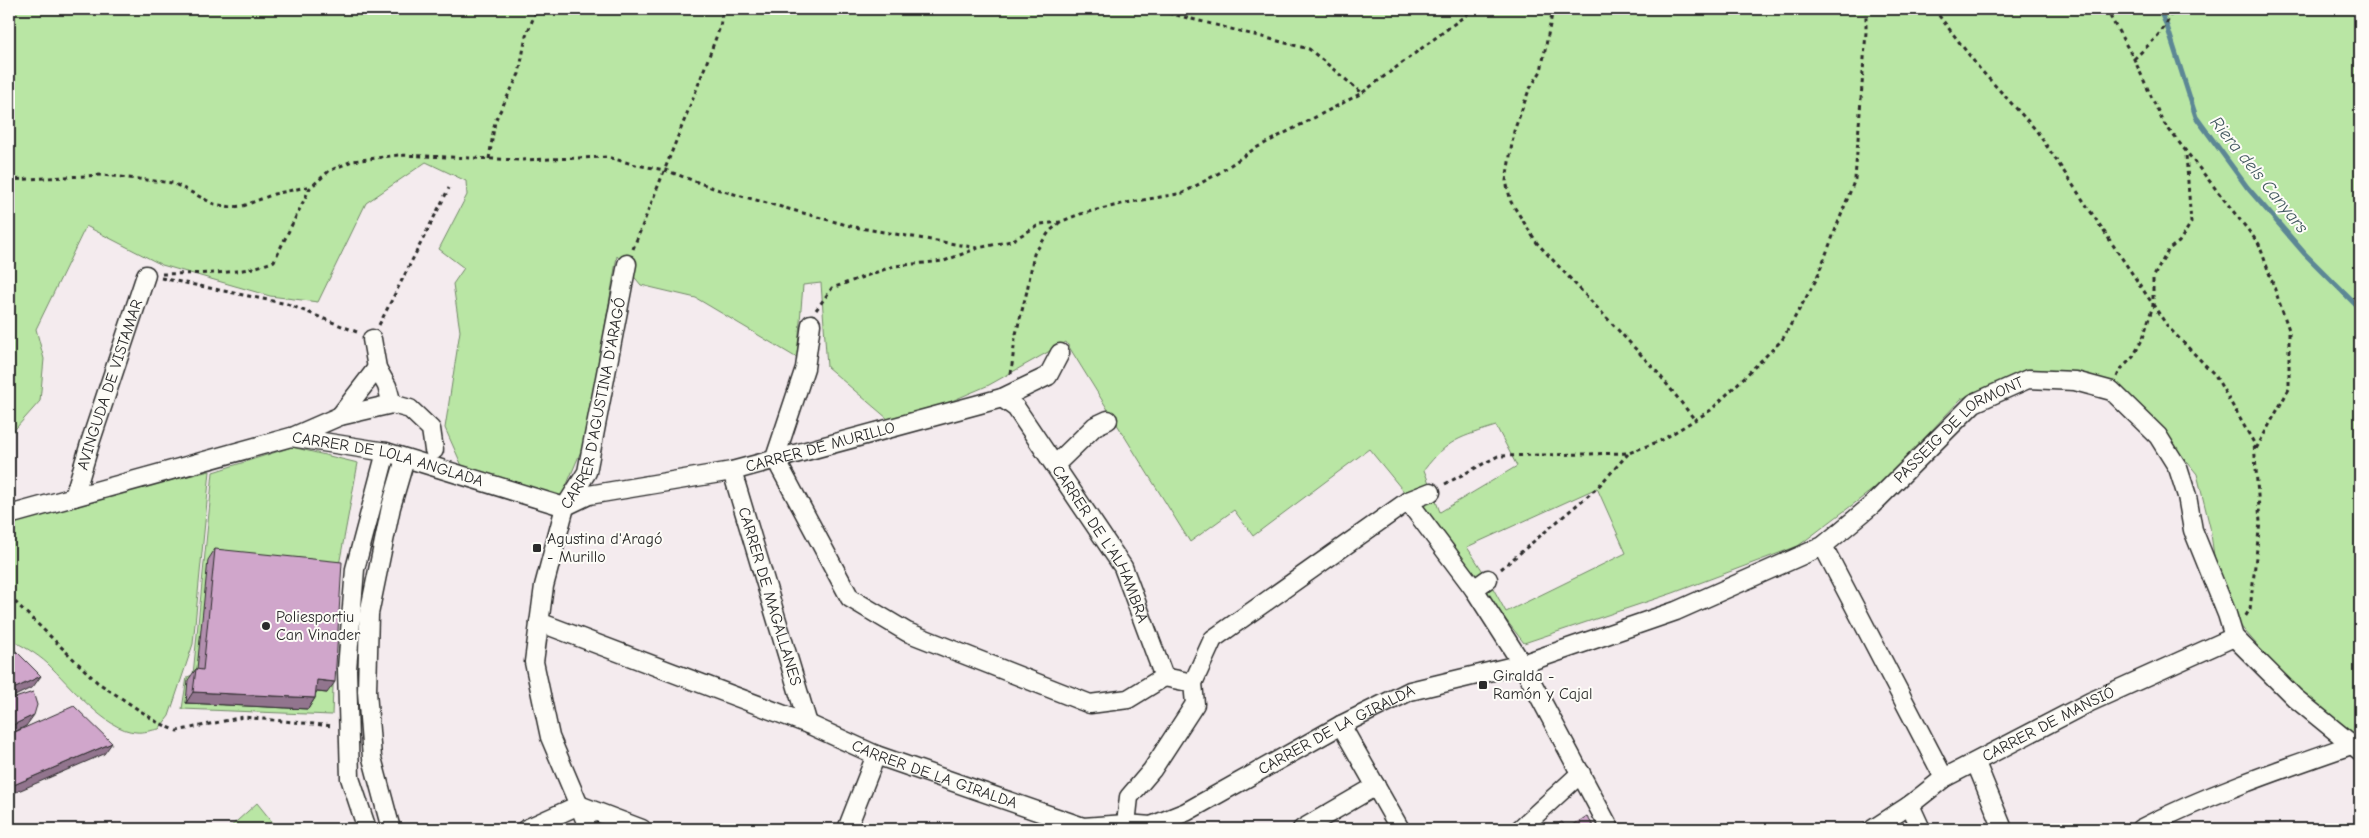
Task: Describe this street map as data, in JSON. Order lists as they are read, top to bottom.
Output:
{
  "streets": {
    "street": [
      "AVINGUDA DE VISTAMAR",
      "CARRER D'AGUSTINA D'ARAGÓ",
      "PASSEIG DE LORMONT",
      "CARRER DE MURILLO",
      "CARRER DE LOLA ANGLADA",
      "CARRER DE L'ALHAMBRA",
      "CARRER DE MAGALLANES",
      "CARRER DE MANSIÓ",
      "CARRER DE LA GIRALDA"
    ]
  },
  "crossings": [
    ["AVINGUDA DE VISTAMAR", "CARRER DE LOLA ANGLADA"],
    ["CARRER D'AGUSTINA D'ARAGÓ", "CARRER DE MURILLO"],
    ["CARRER D'AGUSTINA D'ARAGÓ", "CARRER DE LOLA ANGLADA"],
    ["CARRER D'AGUSTINA D'ARAGÓ", "CARRER DE LA GIRALDA"],
    ["PASSEIG DE LORMONT", "CARRER DE LA GIRALDA"],
    ["CARRER DE MURILLO", "CARRER DE LOLA ANGLADA"],
    ["CARRER DE MURILLO", "CARRER DE L'ALHAMBRA"],
    ["CARRER DE MURILLO", "CARRER DE MAGALLANES"],
    ["CARRER DE MAGALLANES", "CARRER DE LA GIRALDA"]
  ],
  "water": ["Riera dels Canyars"],
  "places": {
    "transit": ["Agustina d'Aragó - Murillo", "Giralda - Ramón y Cajal"],
    "other": ["Poliesportiu Can Vinader"]
  }
}
